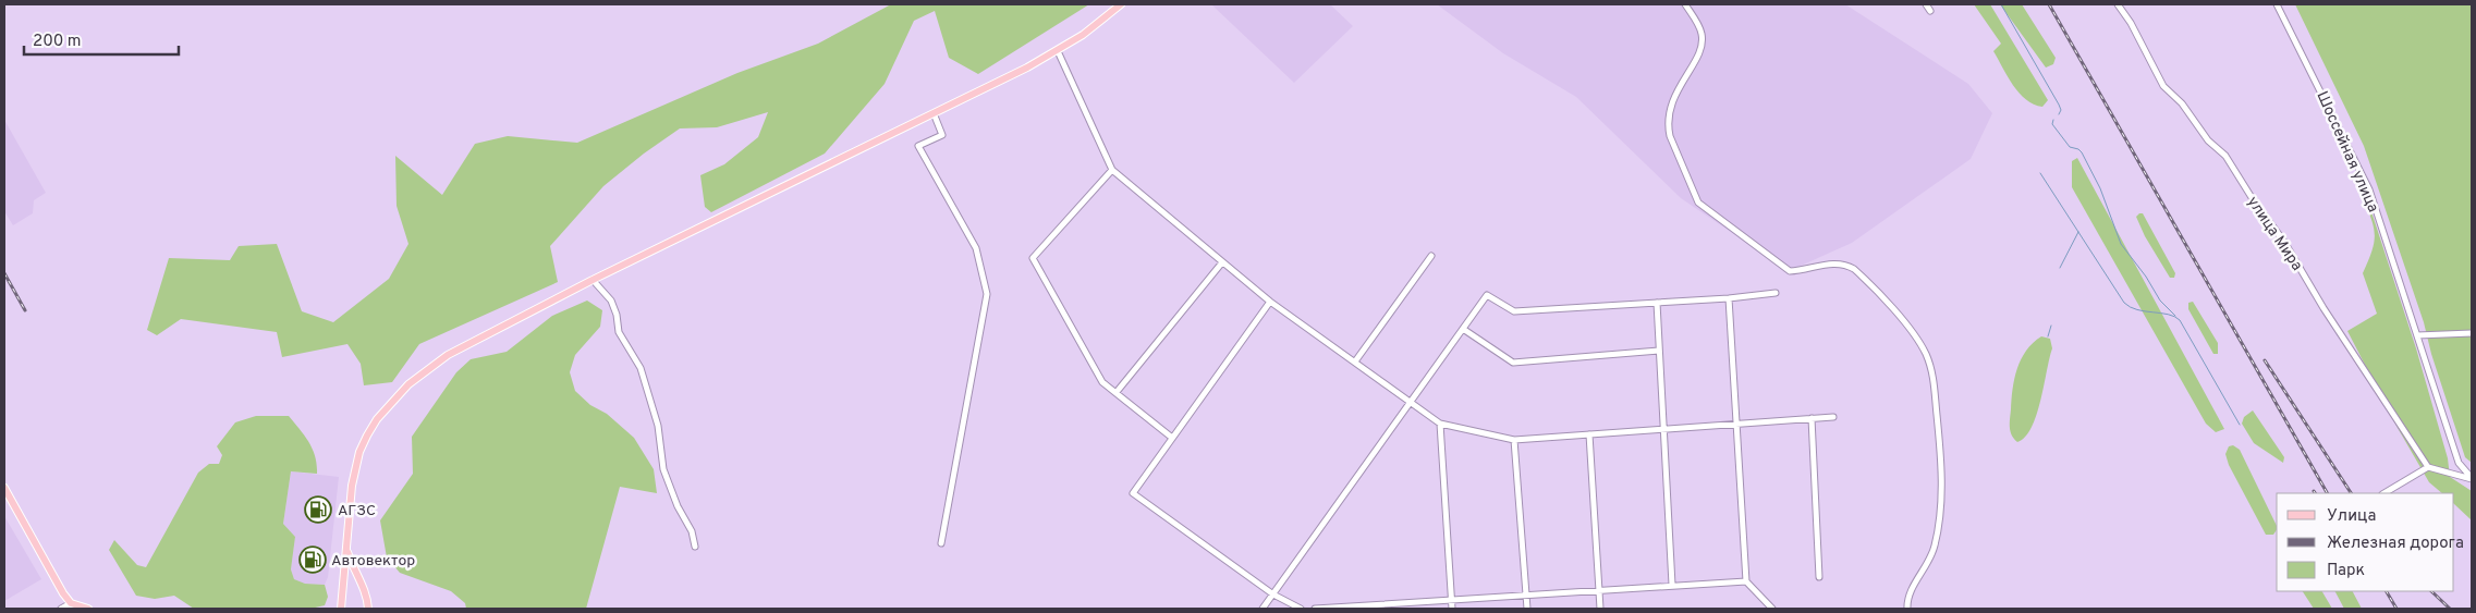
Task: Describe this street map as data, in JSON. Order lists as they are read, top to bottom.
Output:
{
  "streets": {
    "street": ["Шоссейная улица", "улица Мира"]
  },
  "places": {
    "fuel station": ["АГЗС", "Автовектор"]
  },
  "legend": ["Улица", "Железная дорога", "Парк"],
  "scale_bar": "200 m"
}
